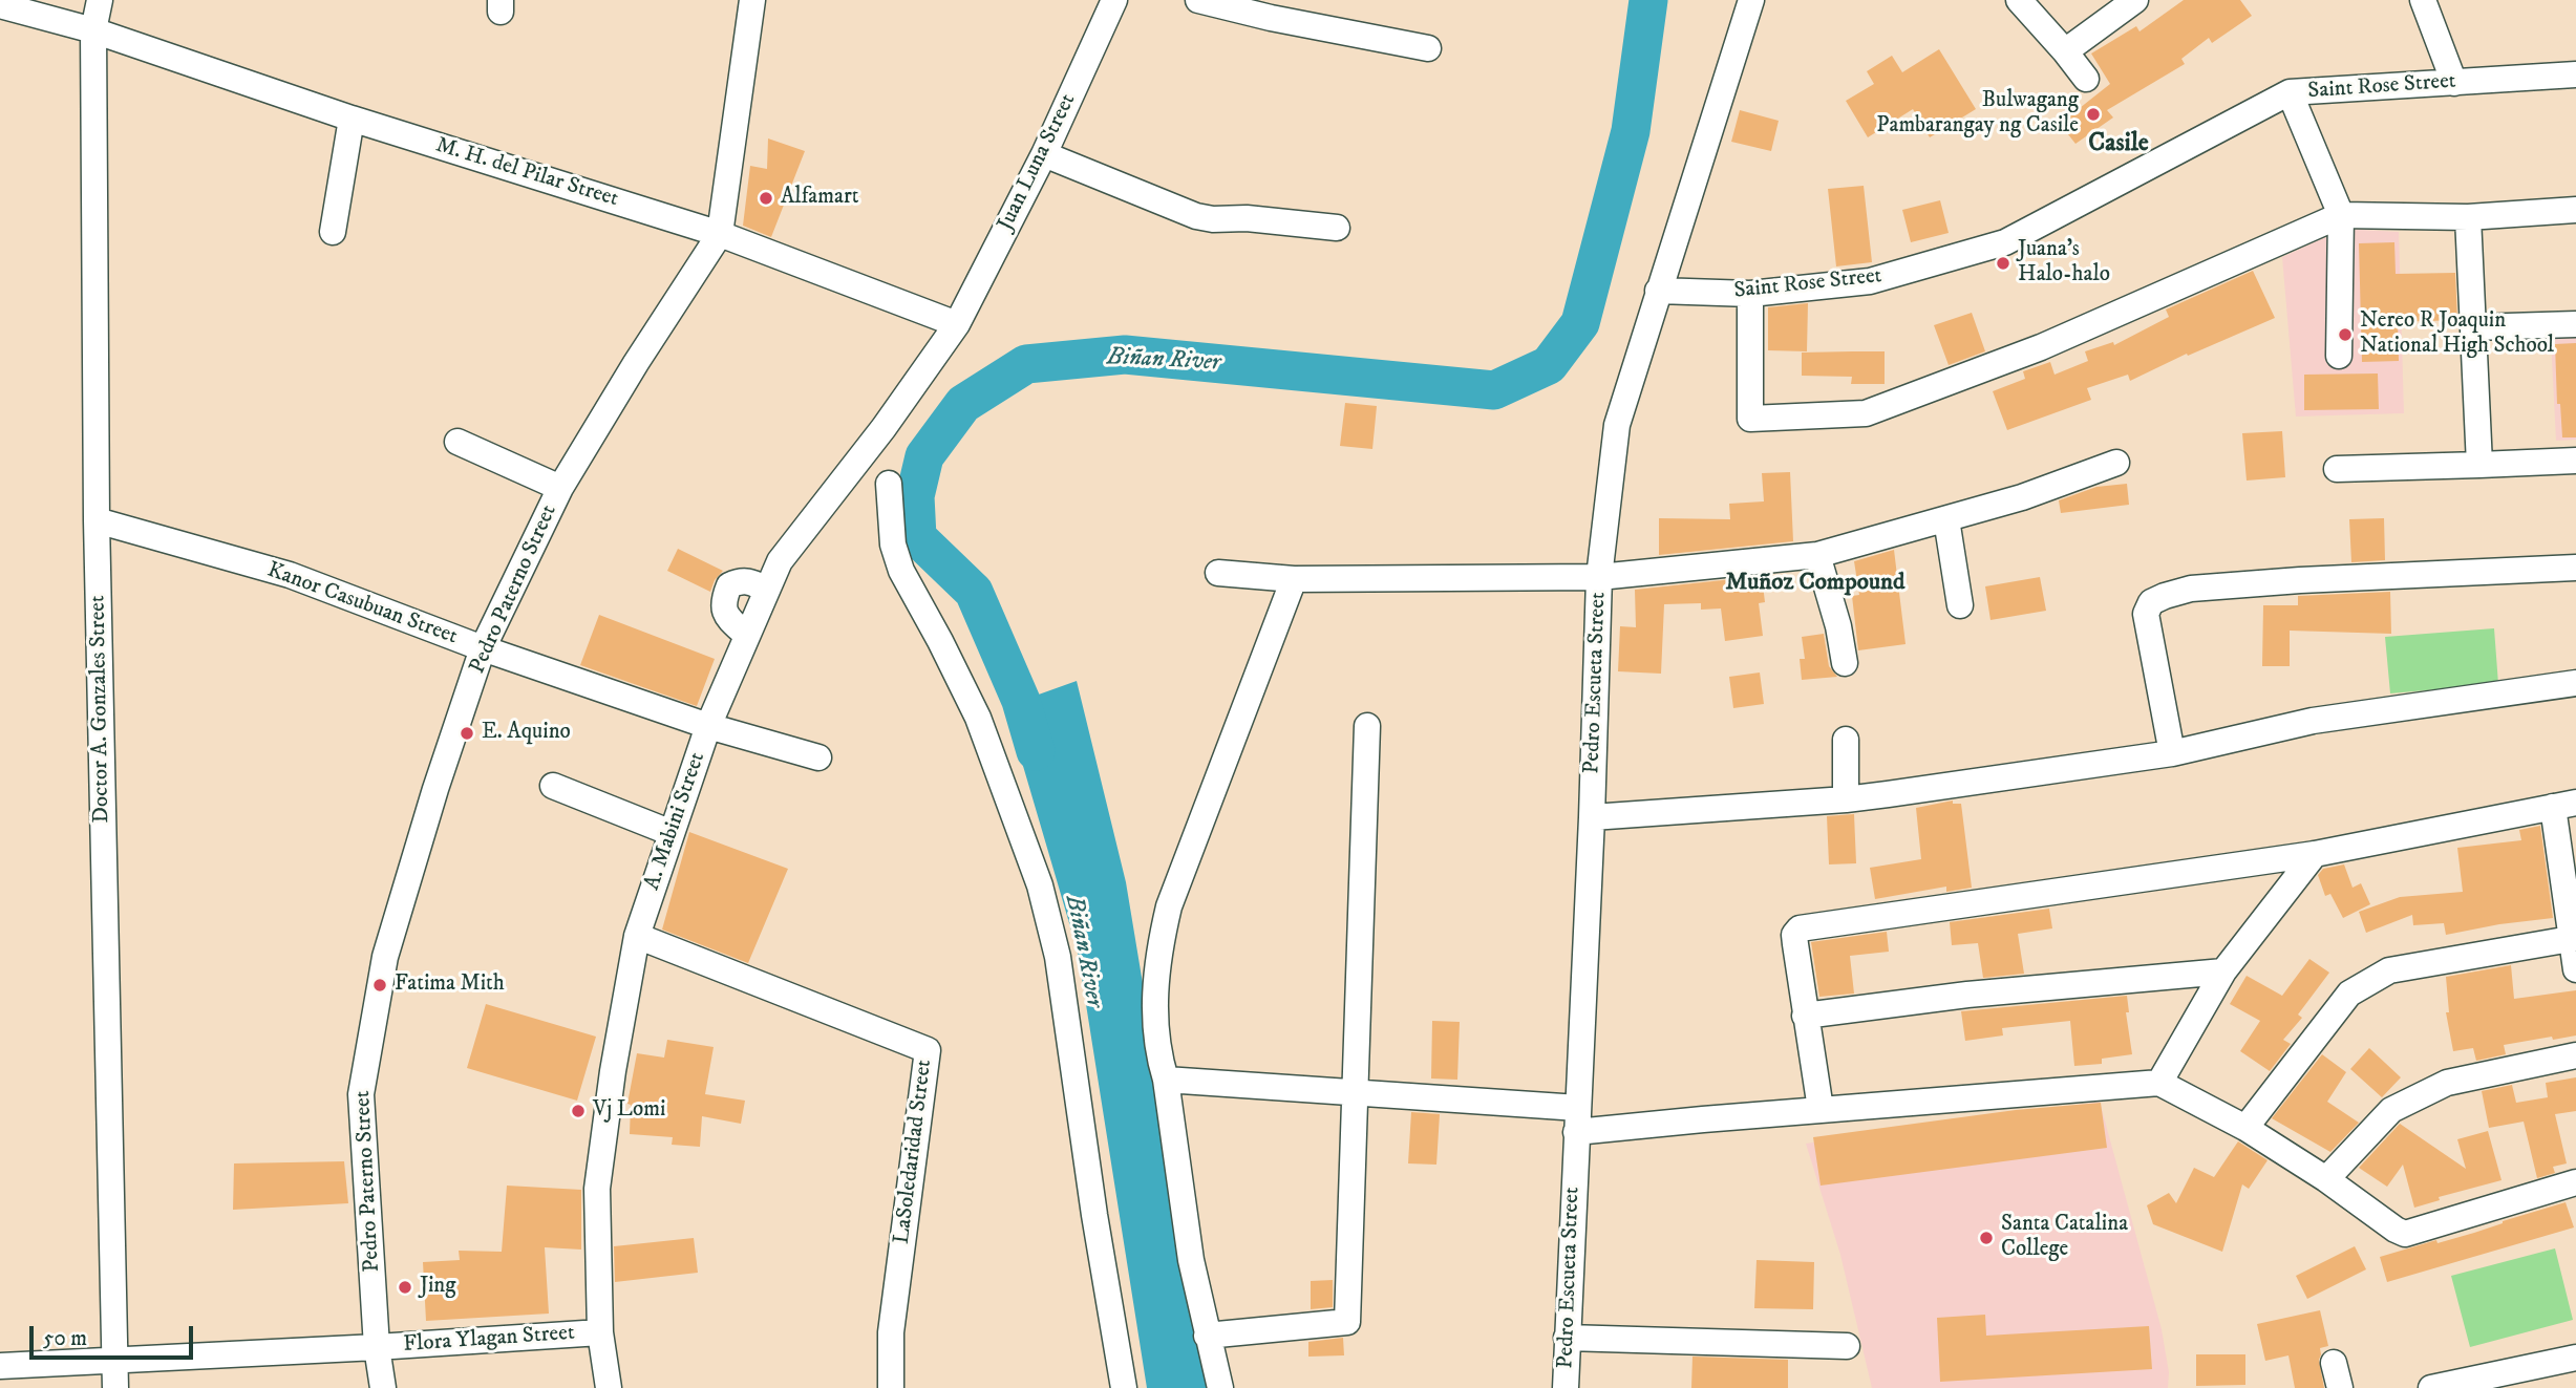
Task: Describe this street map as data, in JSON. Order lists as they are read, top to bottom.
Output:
{
  "streets": {
    "street": [
      "Saint Rose Street",
      "Juan Luna Street",
      "M. H. del Pilar Street",
      "Pedro Paterno Street",
      "Kanor Casubuan Street",
      "Pedro Escueta Street",
      "Doctor A. Gonzales Street",
      "A. Mabini Street",
      "LaSoledaridad Street",
      "Flora Ylagan Street"
    ]
  },
  "crossings": [
    ["Saint Rose Street", "Pedro Escueta Street"],
    ["Juan Luna Street", "M. H. del Pilar Street"],
    ["Juan Luna Street", "A. Mabini Street"],
    ["M. H. del Pilar Street", "Pedro Paterno Street"],
    ["M. H. del Pilar Street", "Doctor A. Gonzales Street"],
    ["M. H. del Pilar Street", "A. Mabini Street"],
    ["Pedro Paterno Street", "Kanor Casubuan Street"],
    ["Pedro Paterno Street", "Flora Ylagan Street"],
    ["Kanor Casubuan Street", "Doctor A. Gonzales Street"],
    ["Kanor Casubuan Street", "A. Mabini Street"],
    ["Doctor A. Gonzales Street", "Flora Ylagan Street"],
    ["A. Mabini Street", "LaSoledaridad Street"],
    ["A. Mabini Street", "Flora Ylagan Street"]
  ],
  "districts": ["Casile", "Muñoz Compound"],
  "water": ["Biñan River"],
  "places": [
    "Bulwagang Pambarangay ng Casile",
    "Alfamart",
    "Juana's Halo-halo",
    "Nereo R Joaquin National High School",
    "E. Aquino",
    "Fatima Mith",
    "Vj Lomi",
    "Santa Catalina College",
    "Jing"
  ],
  "scale_bar": "50 m"
}
